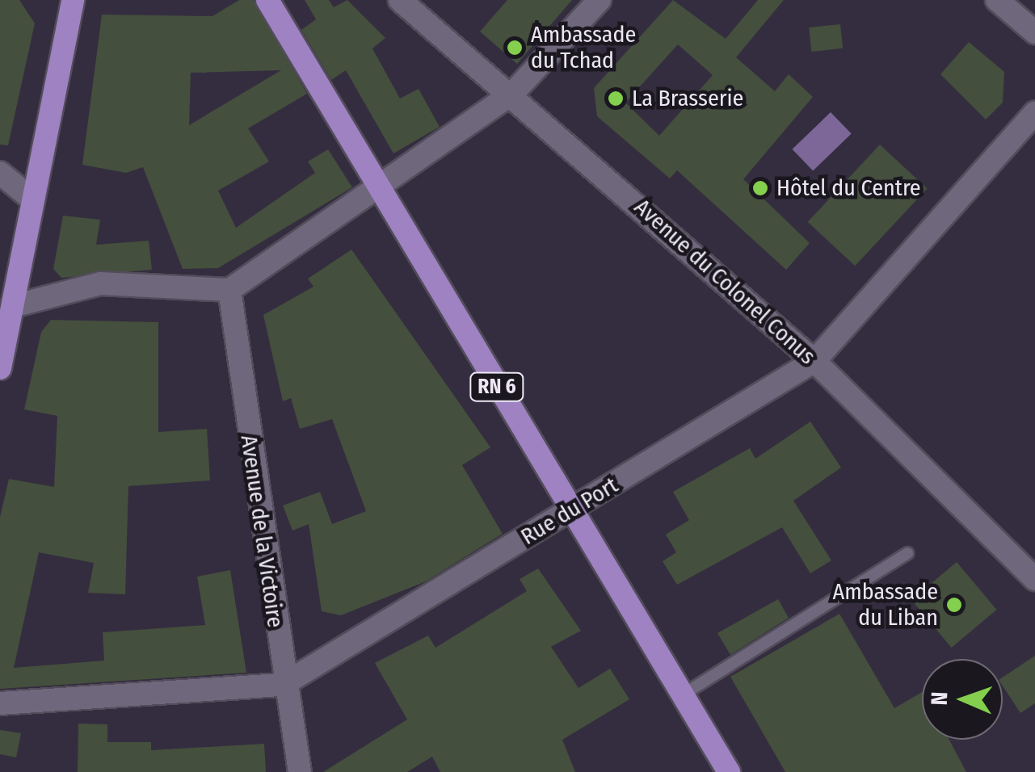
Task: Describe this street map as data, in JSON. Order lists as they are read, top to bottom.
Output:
{
  "streets": {
    "main road": ["RN 6"],
    "street": ["Avenue du Colonel Conus", "Rue du Port", "Avenue de la Victoire"]
  },
  "crossings": [
    ["Avenue du Colonel Conus", "Rue du Port"],
    ["RN 6", "Rue du Port"],
    ["Rue du Port", "Avenue de la Victoire"]
  ],
  "places": [
    "Ambassade du Tchad",
    "La Brasserie",
    "Hôtel du Centre",
    "Ambassade du Liban"
  ],
  "north": "left"
}
